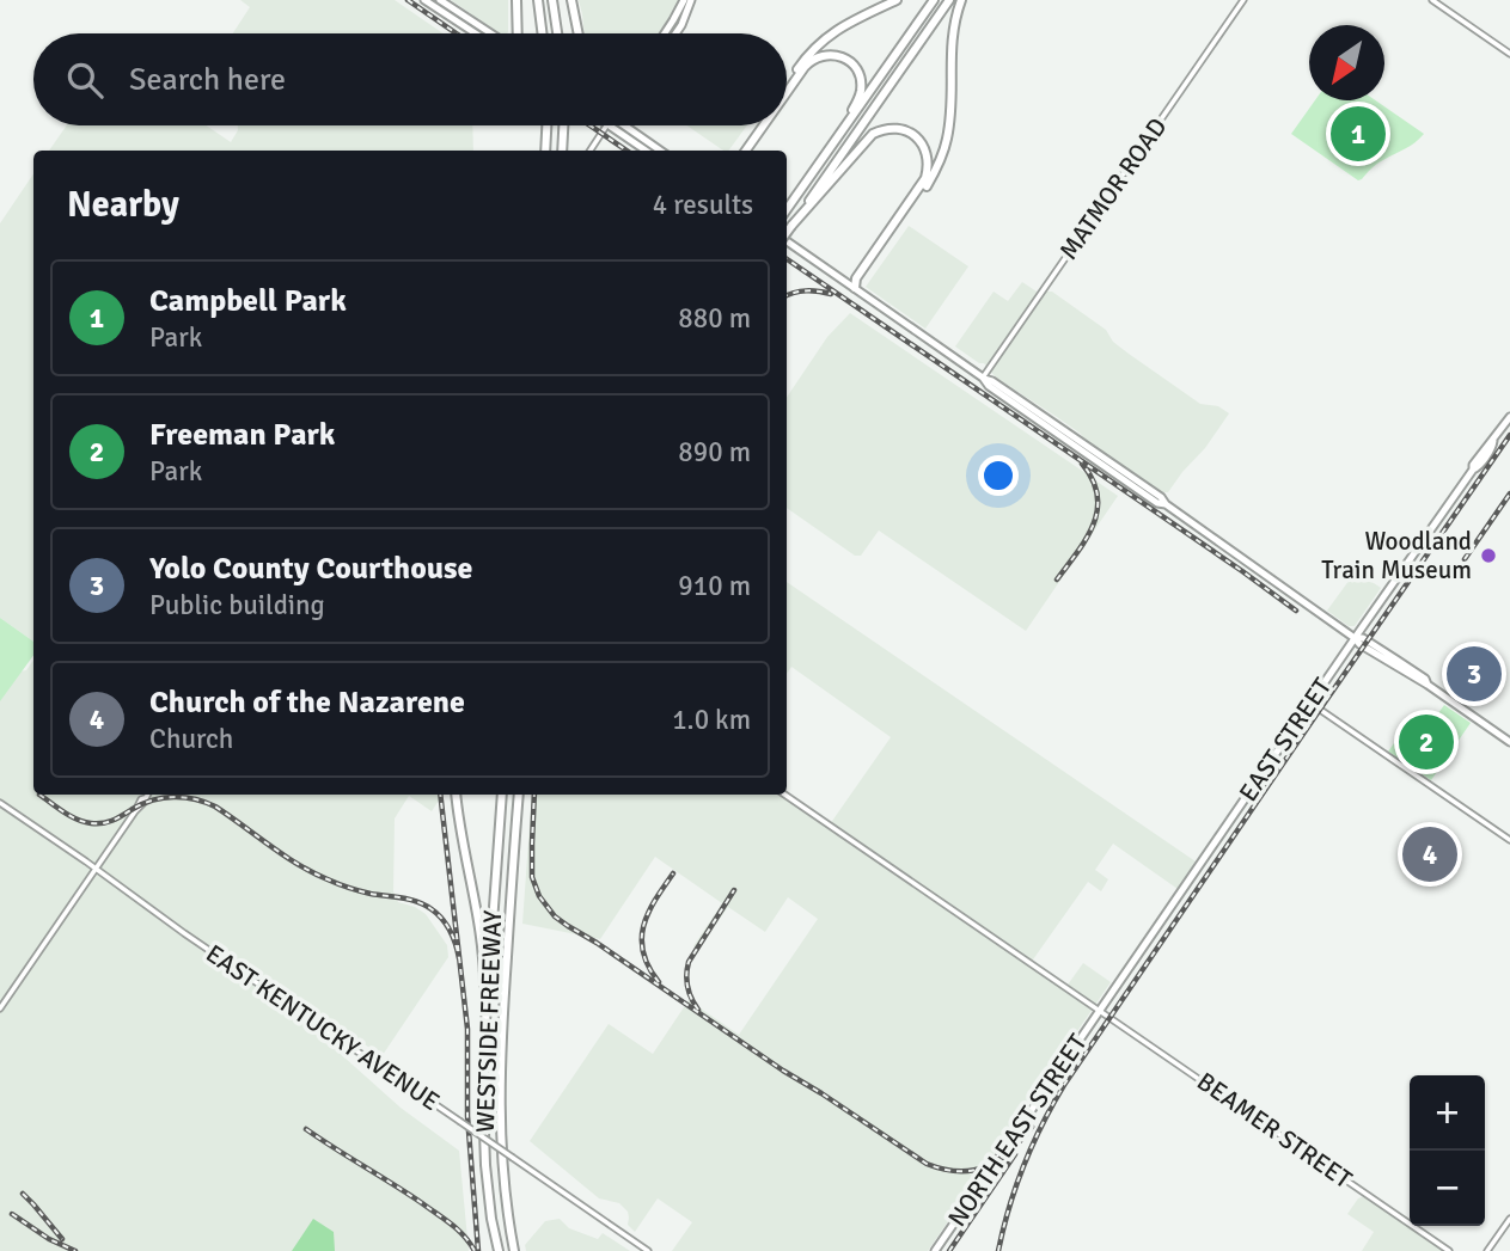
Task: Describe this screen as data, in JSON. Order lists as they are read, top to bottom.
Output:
{
  "streets": {
    "highway": ["WESTSIDE FREEWAY"],
    "main road": ["EAST STREET", "NORTH EAST STREET"],
    "street": ["MATMOR ROAD", "EAST KENTUCKY AVENUE", "BEAMER STREET"]
  },
  "crossings": [
    ["EAST STREET", "NORTH EAST STREET"],
    ["EAST STREET", "BEAMER STREET"],
    ["NORTH EAST STREET", "BEAMER STREET"]
  ],
  "places": ["Woodland Train Museum"],
  "north": "bottom left",
  "page": {
    "search": "Search here",
    "pins": [
      "1",
      "3",
      "2",
      "4"
    ],
    "heading": ["Nearby", "4 results"],
    "list": [
      {
        "mark": "1",
        "name": "Campbell Park",
        "note": "Park",
        "value": "880 m"
      },
      {
        "mark": "2",
        "name": "Freeman Park",
        "note": "Park",
        "value": "890 m"
      },
      {
        "mark": "3",
        "name": "Yolo County Courthouse",
        "note": "Public building",
        "value": "910 m"
      },
      {
        "mark": "4",
        "name": "Church of the Nazarene",
        "note": "Church",
        "value": "1.0 km"
      }
    ],
    "map_buttons": ["+", "−"]
  }
}
